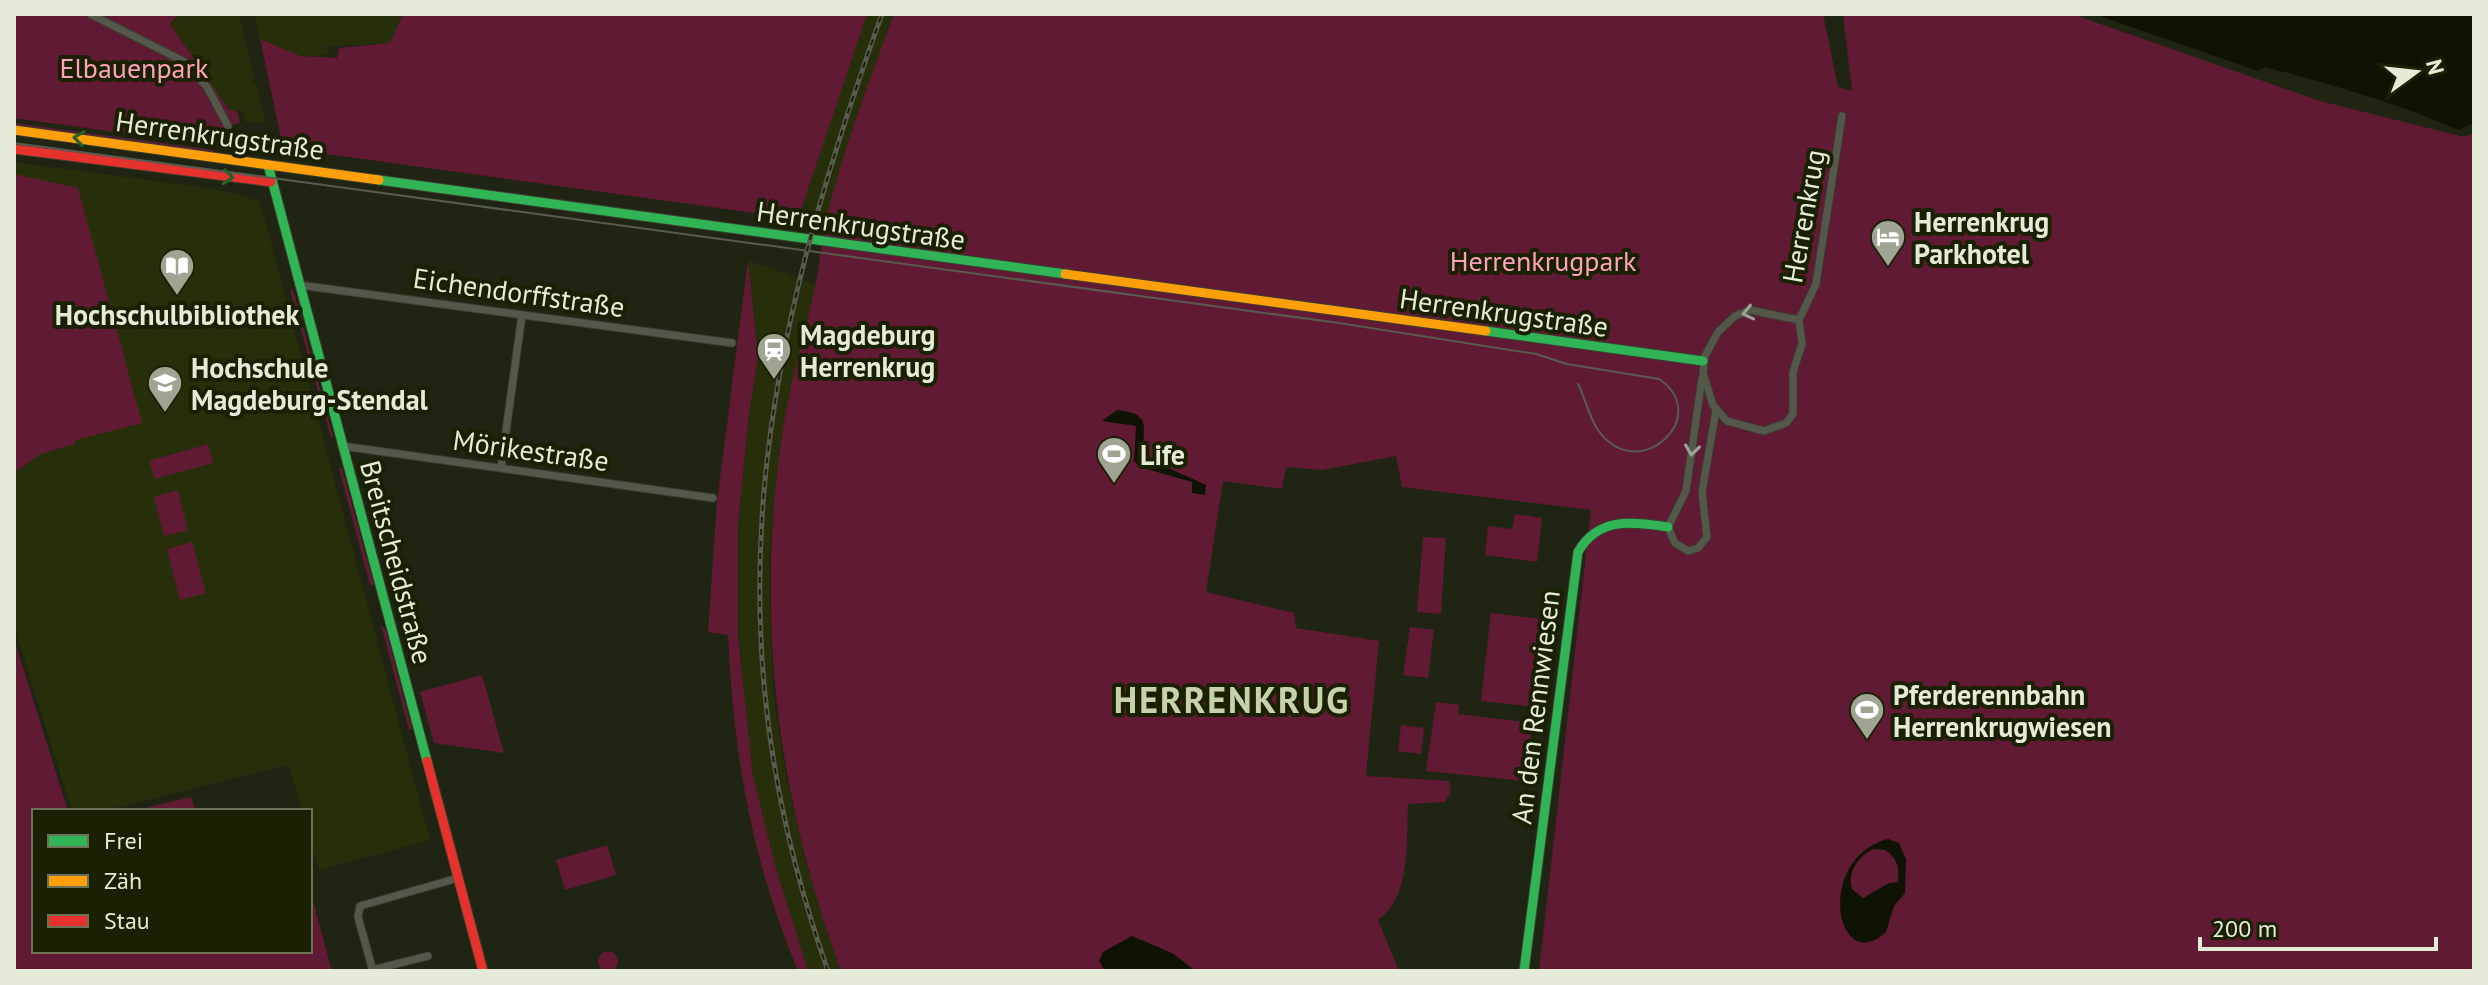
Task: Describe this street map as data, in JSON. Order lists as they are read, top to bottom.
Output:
{
  "streets": {
    "street": [
      "Herrenkrugstraße",
      "Herrenkrug",
      "Eichendorffstraße",
      "Mörikestraße",
      "Breitscheidstraße",
      "An den Rennwiesen"
    ]
  },
  "crossings": [
    ["Herrenkrugstraße", "Herrenkrug"],
    ["Herrenkrugstraße", "Breitscheidstraße"],
    ["Eichendorffstraße", "Breitscheidstraße"],
    ["Mörikestraße", "Breitscheidstraße"]
  ],
  "districts": ["HERRENKRUG"],
  "parks": ["Elbauenpark", "Herrenkrugpark"],
  "places": {
    "hotel": ["Herrenkrug Parkhotel"],
    "library": ["Hochschulbibliothek"],
    "station": ["Magdeburg Herrenkrug"],
    "school or university": ["Hochschule Magdeburg-Stendal"],
    "sports": ["Life", "Pferderennbahn Herrenkrugwiesen"]
  },
  "legend": ["Frei", "Zäh", "Stau"],
  "scale_bar": "200 m",
  "north": "right"
}
